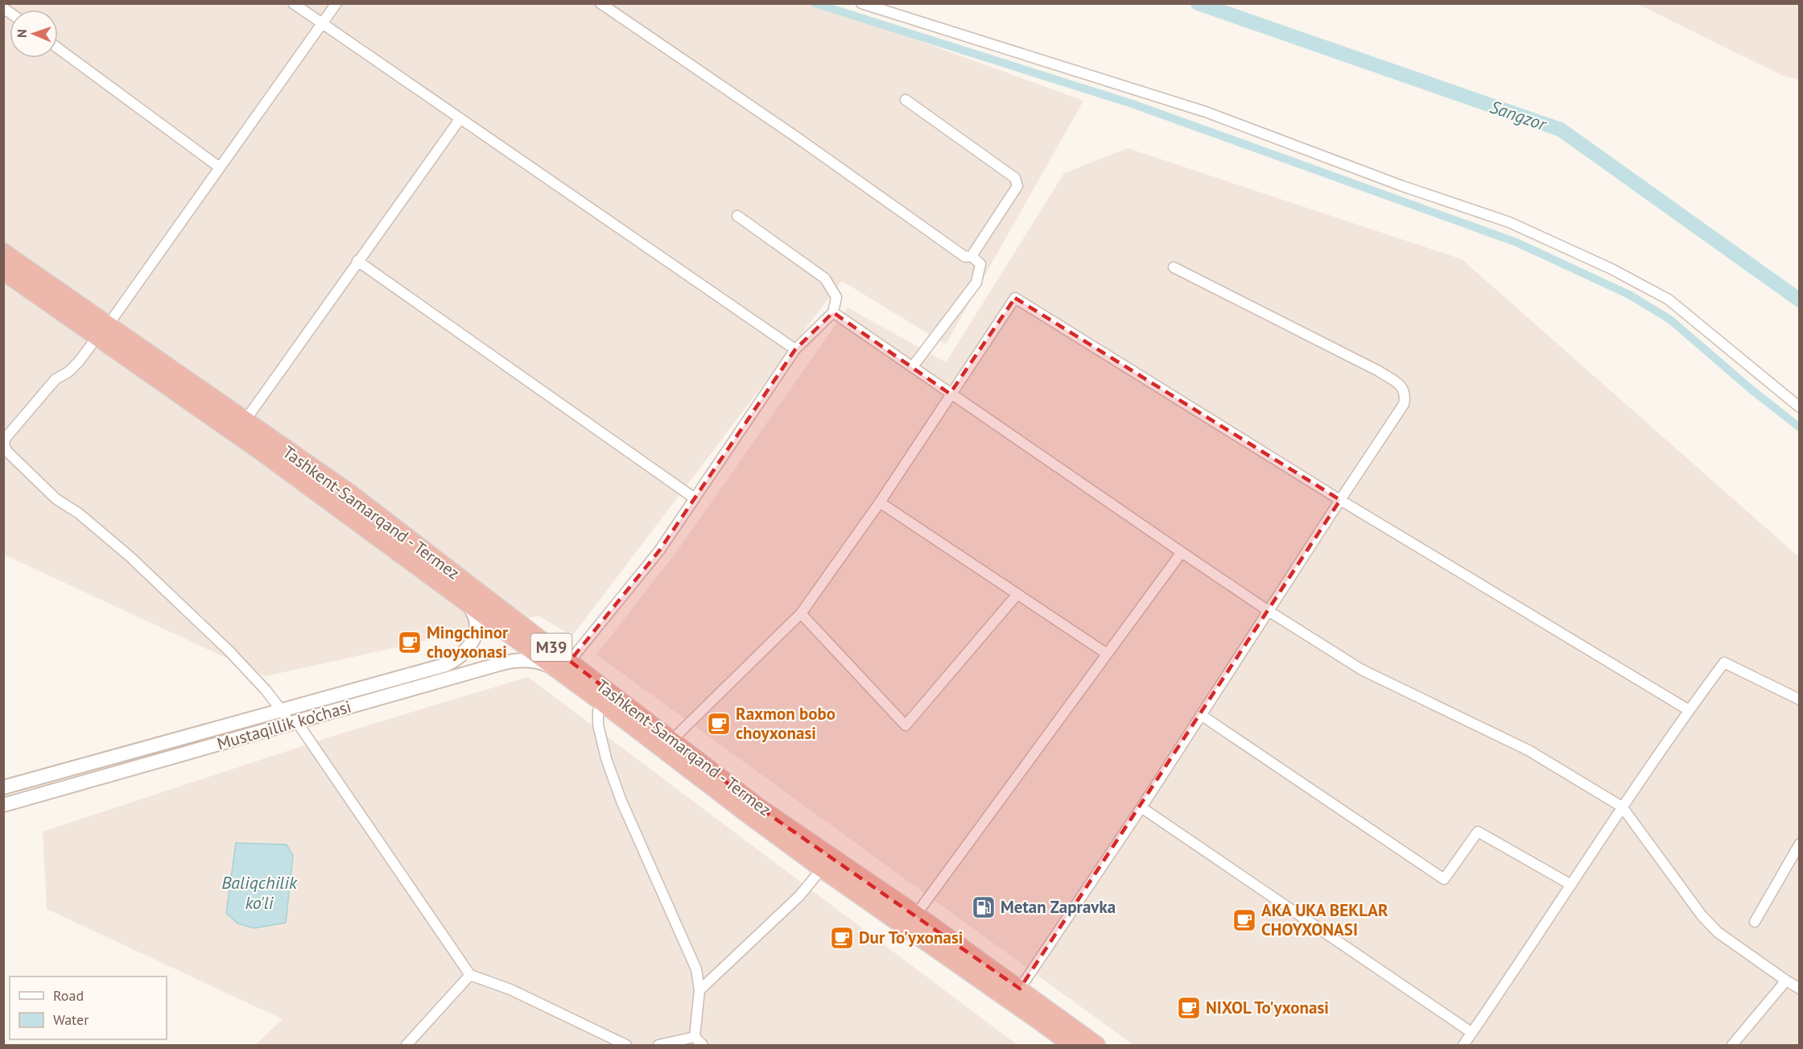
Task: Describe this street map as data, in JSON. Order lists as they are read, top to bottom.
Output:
{
  "streets": {
    "highway": ["Tashkent-Samarqand - Termez", "M39"],
    "main road": ["Mustaqillik ko’chasi"]
  },
  "crossings": [
    ["Tashkent-Samarqand - Termez", "Mustaqillik ko’chasi"]
  ],
  "water": ["Sangzor", "Baliqchilik ko'li"],
  "places": {
    "cafe": [
      "Mingchinor choyxonasi",
      "Raxmon bobo choyxonasi",
      "AKA UKA BEKLAR CHOYXONASI",
      "Dur To'yxonasi",
      "NIXOL To'yxonasi"
    ],
    "fuel station": ["Metan Zapravka"]
  },
  "legend": ["Road", "Water"],
  "north": "left"
}
